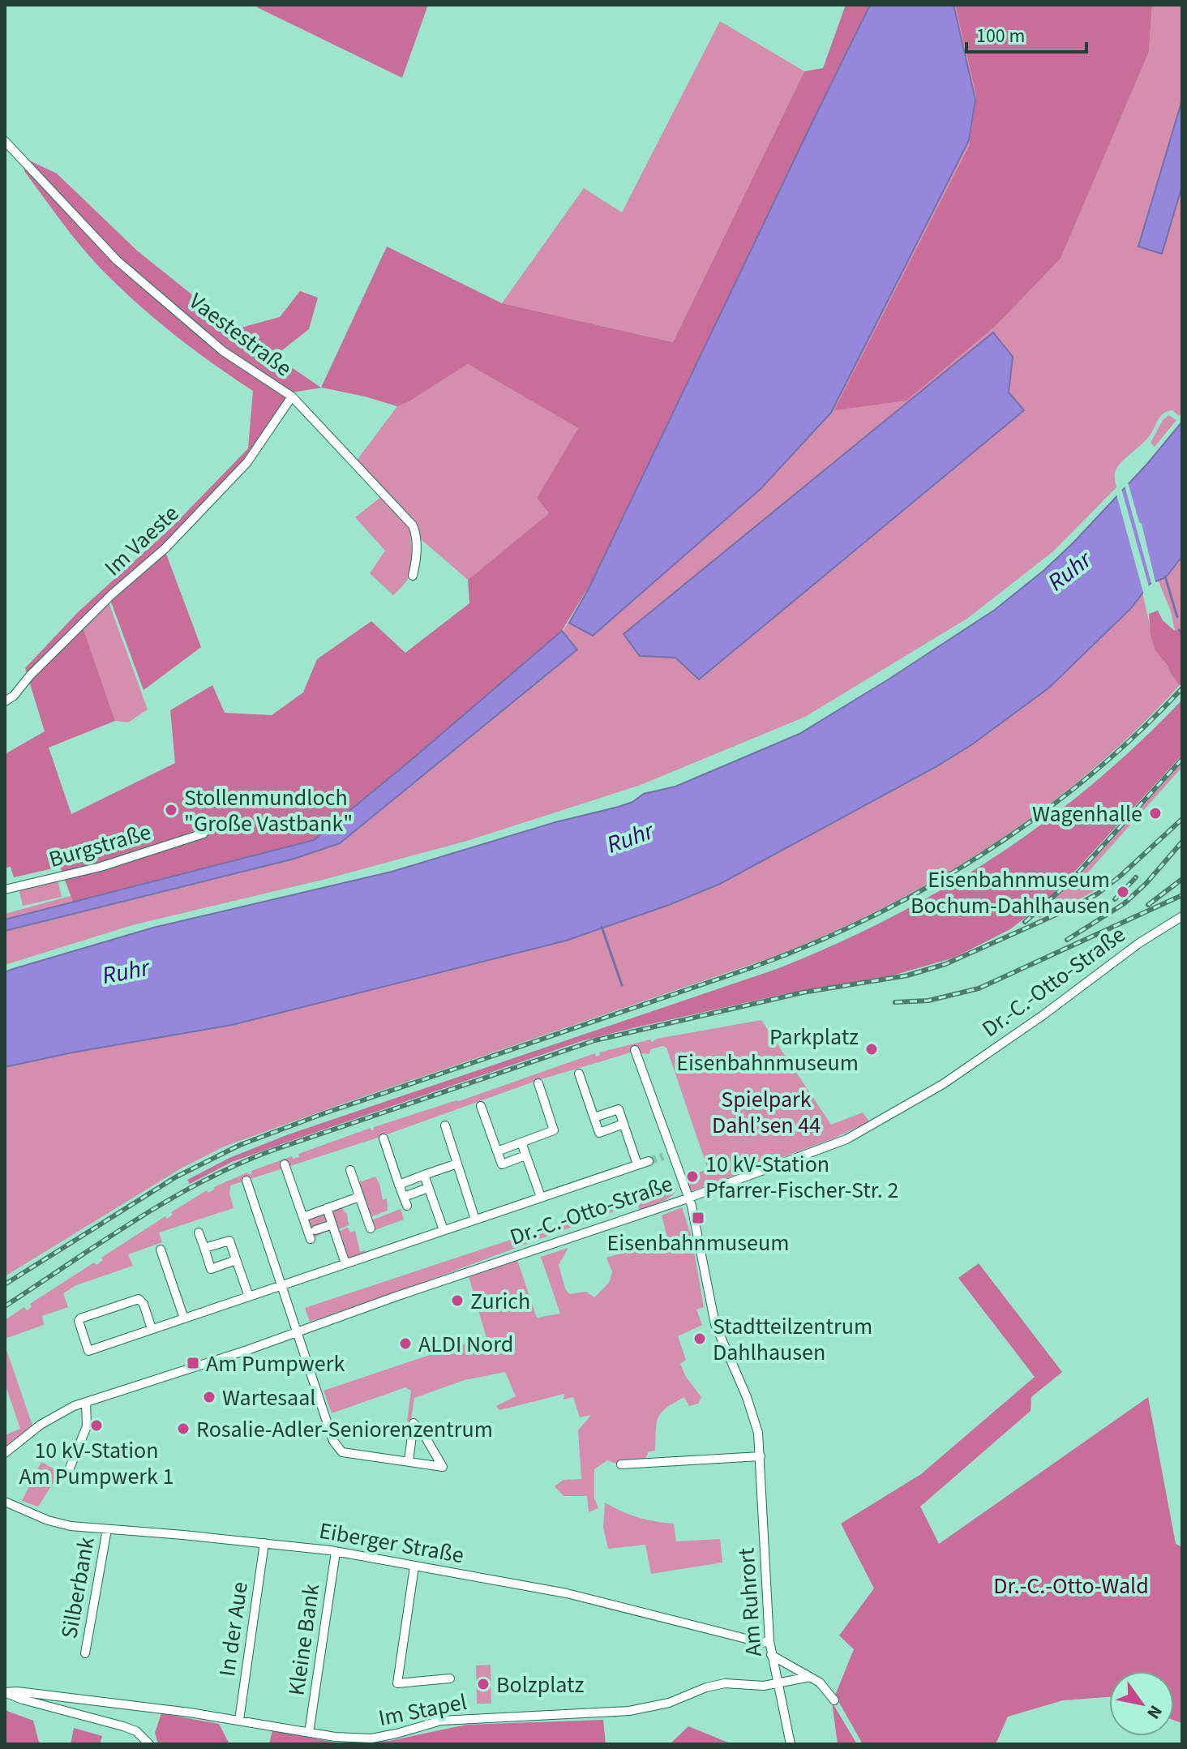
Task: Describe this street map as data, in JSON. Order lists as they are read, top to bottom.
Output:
{
  "streets": {
    "street": [
      "Vaestestraße",
      "Im Vaeste",
      "Burgstraße",
      "Dr.-C.-Otto-Straße",
      "Eiberger Straße",
      "Silberbank",
      "Am Ruhrort",
      "In der Aue",
      "Kleine Bank",
      "Im Stapel"
    ]
  },
  "crossings": [
    ["Vaestestraße", "Im Vaeste"],
    ["Dr.-C.-Otto-Straße", "Am Ruhrort"],
    ["Eiberger Straße", "Silberbank"],
    ["Eiberger Straße", "Am Ruhrort"],
    ["Eiberger Straße", "In der Aue"],
    ["Eiberger Straße", "Kleine Bank"],
    ["Am Ruhrort", "Im Stapel"],
    ["In der Aue", "Im Stapel"],
    ["Kleine Bank", "Im Stapel"]
  ],
  "water": ["Ruhr"],
  "parks": ["Spielpark Dahl’sen 44", "Dr.-C.-Otto-Wald"],
  "places": {
    "other": [
      "Stollenmundloch \"Große Vastbank\"",
      "Wagenhalle",
      "Eisenbahnmuseum Bochum-Dahlhausen",
      "Parkplatz Eisenbahnmuseum",
      "10 kV-Station Pfarrer-Fischer-Str. 2",
      "Zurich",
      "Stadtteilzentrum Dahlhausen",
      "ALDI Nord",
      "Wartesaal",
      "10 kV-Station Am Pumpwerk 1",
      "Rosalie-Adler-Seniorenzentrum",
      "Bolzplatz"
    ],
    "transit": ["Eisenbahnmuseum", "Am Pumpwerk"]
  },
  "scale_bar": "100 m",
  "north": "bottom right"
}
